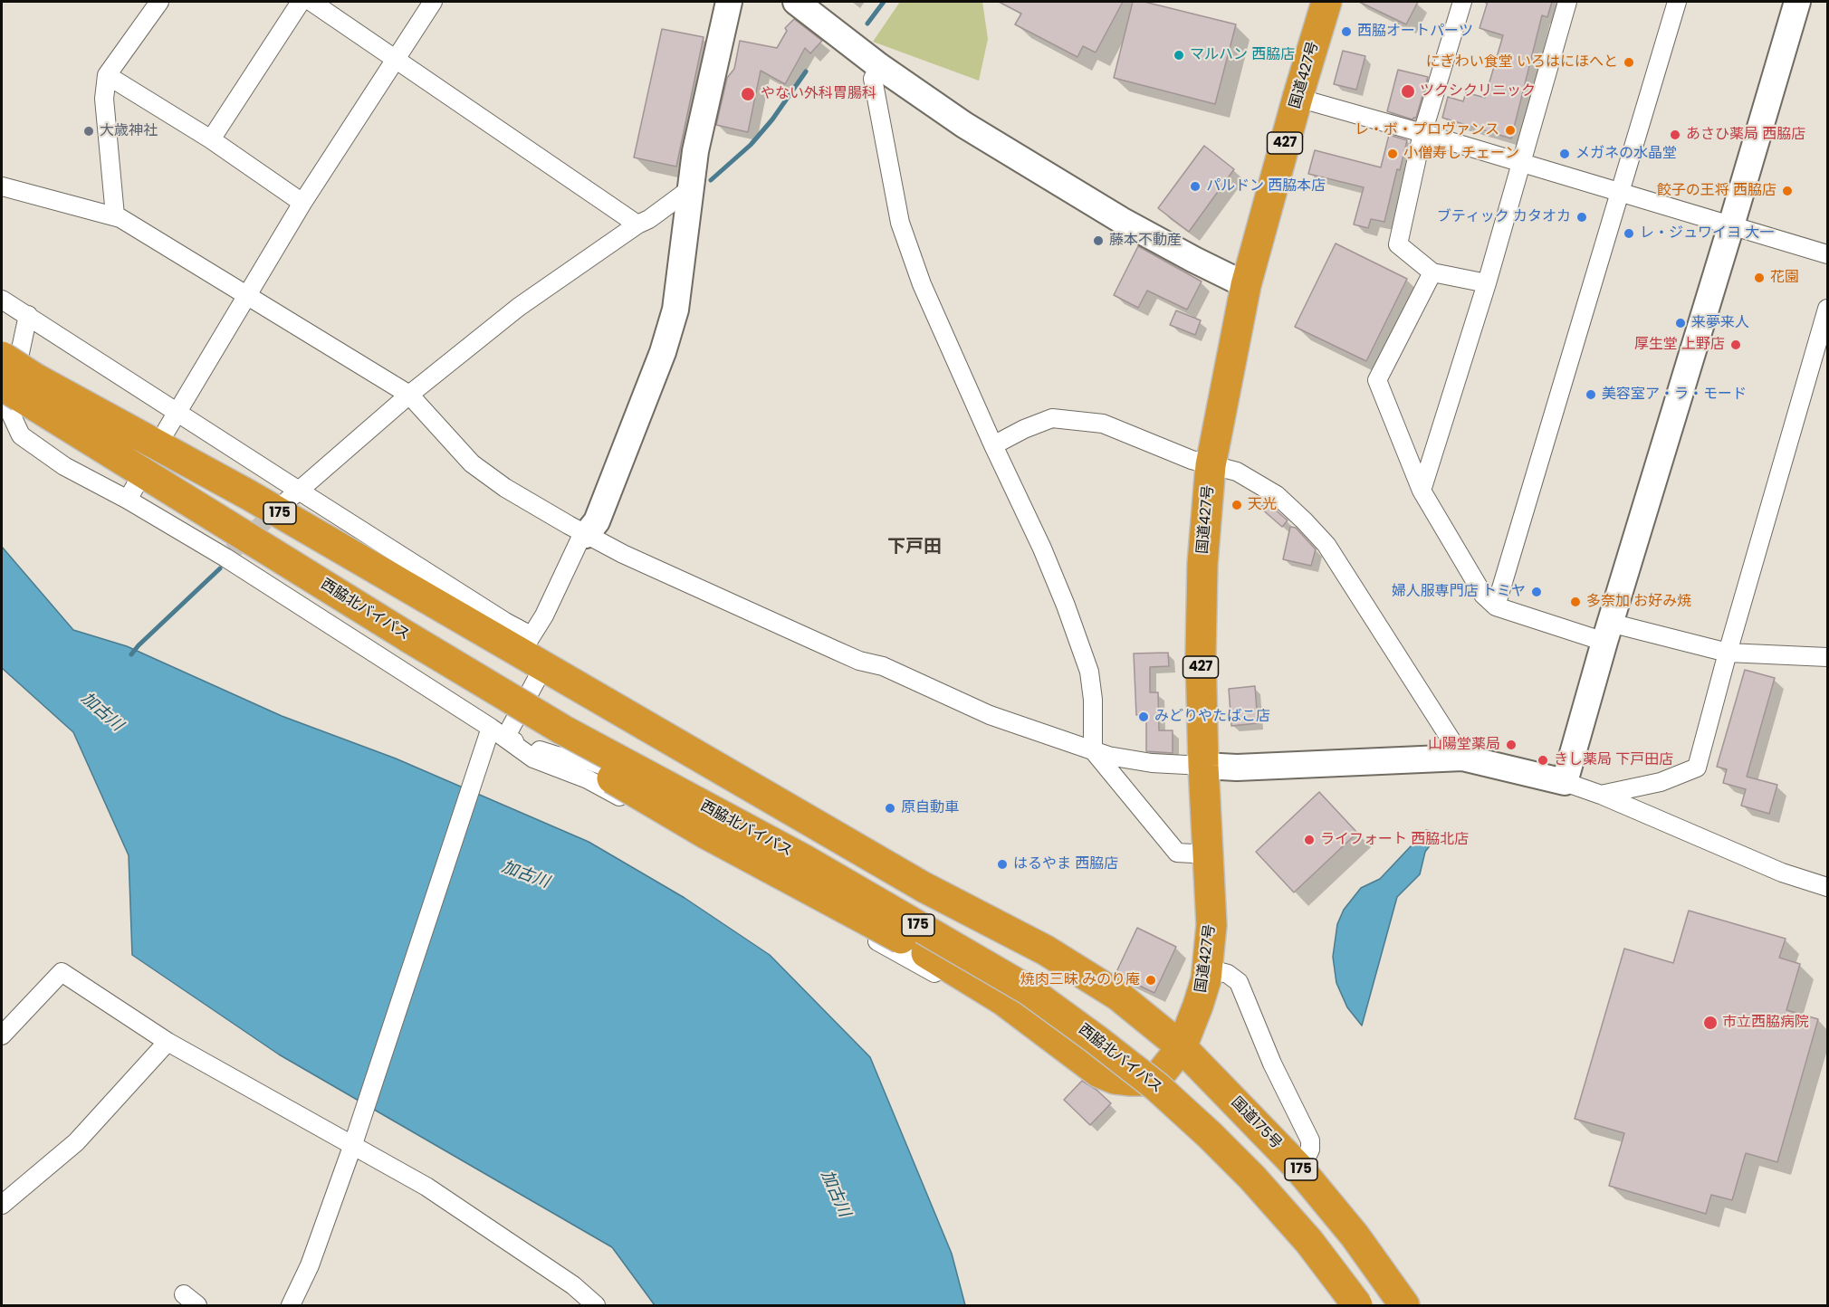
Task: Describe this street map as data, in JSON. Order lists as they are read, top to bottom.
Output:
{
  "streets": {
    "highway": [
      "国道427号",
      "427",
      "175",
      "西脇北バイパス",
      "国道175号"
    ]
  },
  "crossings": [
    ["国道427号", "175"],
    ["国道427号", "国道175号"],
    ["175", "西脇北バイパス"],
    ["175", "国道175号"]
  ],
  "districts": ["下戸田"],
  "water": ["加古川"],
  "places": [
    "西脇オートパーツ",
    "マルハン 西脇店",
    "にぎわい食堂 いろはにほへと",
    "ツクシクリニック",
    "やない外科胃腸科",
    "レ・ボ・プロヴァンス",
    "大歳神社",
    "あさひ薬局 西脇店",
    "小僧寿しチェーン",
    "メガネの水晶堂",
    "パルドン 西脇本店",
    "餃子の王将 西脇店",
    "ブティック カタオカ",
    "レ・ジュワイヨ 大一",
    "藤本不動産",
    "花園",
    "来夢来人",
    "厚生堂 上野店",
    "美容室ア・ラ・モード",
    "天光",
    "婦人服専門店 トミヤ",
    "多奈加 お好み焼",
    "みどりやたばこ店",
    "山陽堂薬局",
    "きし薬局 下戸田店",
    "原自動車",
    "ライフォート 西脇北店",
    "はるやま 西脇店",
    "焼肉三昧 みのり庵",
    "市立西脇病院"
  ]
}
